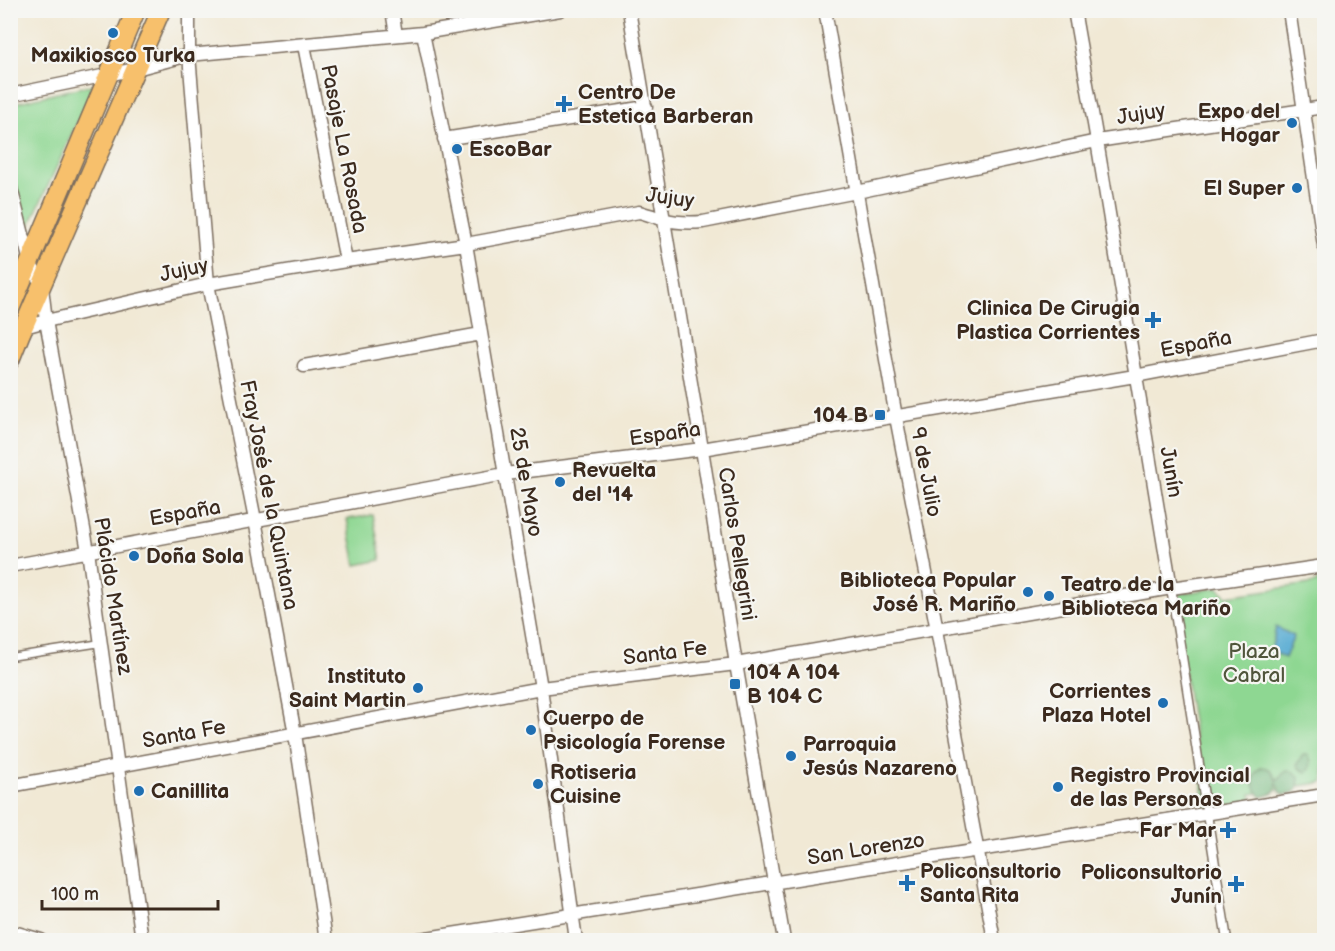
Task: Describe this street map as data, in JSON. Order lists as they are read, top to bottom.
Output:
{
  "streets": {
    "street": [
      "Jujuy",
      "Pasaje La Rosada",
      "España",
      "9 de Julio",
      "Junín",
      "25 de Mayo",
      "Fray José de la Quintana",
      "Carlos Pellegrini",
      "Plácido Martínez",
      "Santa Fe",
      "San Lorenzo"
    ]
  },
  "crossings": [
    ["Jujuy", "Pasaje La Rosada"],
    ["Jujuy", "9 de Julio"],
    ["Jujuy", "Junín"],
    ["Jujuy", "25 de Mayo"],
    ["Jujuy", "Fray José de la Quintana"],
    ["Jujuy", "Carlos Pellegrini"],
    ["Jujuy", "Plácido Martínez"],
    ["España", "9 de Julio"],
    ["España", "Junín"],
    ["España", "25 de Mayo"],
    ["España", "Fray José de la Quintana"],
    ["España", "Carlos Pellegrini"],
    ["España", "Plácido Martínez"],
    ["9 de Julio", "Santa Fe"],
    ["9 de Julio", "San Lorenzo"],
    ["Junín", "Santa Fe"],
    ["Junín", "San Lorenzo"],
    ["25 de Mayo", "Santa Fe"],
    ["25 de Mayo", "San Lorenzo"],
    ["Fray José de la Quintana", "Santa Fe"],
    ["Carlos Pellegrini", "Santa Fe"],
    ["Carlos Pellegrini", "San Lorenzo"],
    ["Plácido Martínez", "Santa Fe"]
  ],
  "parks": ["Plaza Cabral"],
  "places": {
    "other": [
      "Maxikiosco Turka",
      "Expo del Hogar",
      "EscoBar",
      "El Super",
      "Revuelta del '14",
      "Doña Sola",
      "Biblioteca Popular José R. Mariño",
      "Teatro de la Biblioteca Mariño",
      "Instituto Saint Martin",
      "Corrientes Plaza Hotel",
      "Cuerpo de Psicología Forense",
      "Parroquia Jesús Nazareno",
      "Rotiseria Cuisine",
      "Registro Provincial de las Personas",
      "Canillita"
    ],
    "health": [
      "Centro De Estetica Barberan",
      "Clinica De Cirugia Plastica Corrientes",
      "Far Mar",
      "Policonsultorio Santa Rita",
      "Policonsultorio Junín"
    ],
    "transit": ["104 B", "104 A 104 B 104 C"]
  },
  "scale_bar": "100 m"
}
